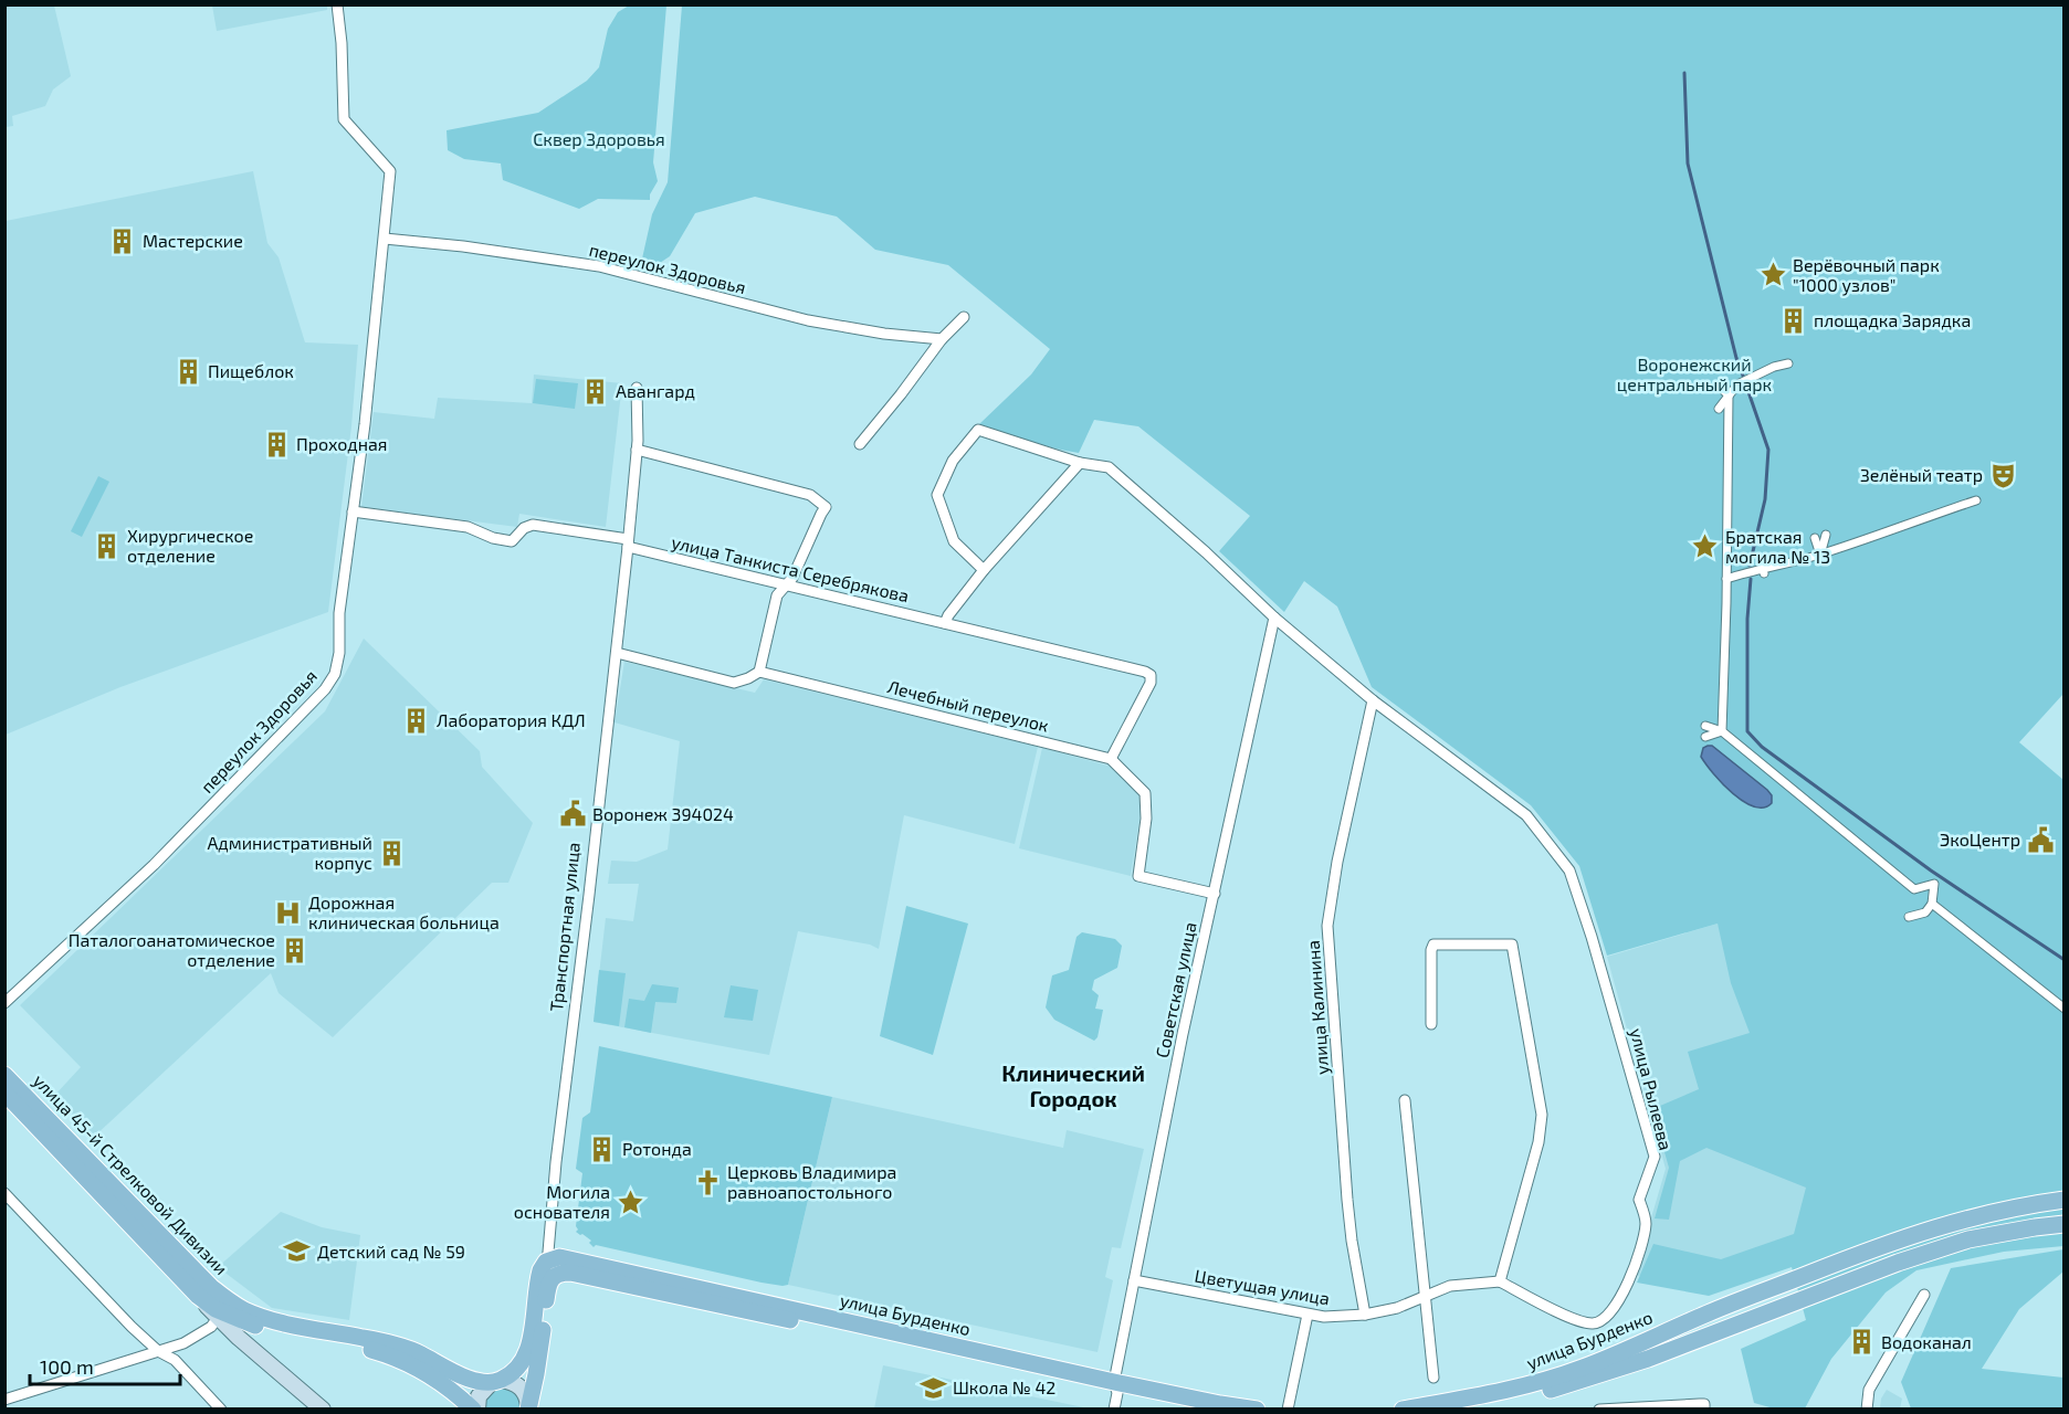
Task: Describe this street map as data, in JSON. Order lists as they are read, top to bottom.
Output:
{
  "streets": {
    "main road": ["улица 45-й Стрелковой Дивизии", "улица Бурденко"],
    "street": [
      "переулок Здоровья",
      "улица Танкиста Серебрякова",
      "Лечебный переулок",
      "Транспортная улица",
      "Советская улица",
      "улица Калинина",
      "улица Рылеева",
      "Цветущая улица"
    ]
  },
  "crossings": [
    ["переулок Здоровья", "улица Танкиста Серебрякова"],
    ["улица Танкиста Серебрякова", "Лечебный переулок"],
    ["улица Танкиста Серебрякова", "Транспортная улица"],
    ["Транспортная улица", "улица Бурденко"],
    ["Советская улица", "улица Рылеева"],
    ["Советская улица", "Цветущая улица"],
    ["Советская улица", "улица Бурденко"],
    ["улица Калинина", "улица Рылеева"],
    ["улица Калинина", "Цветущая улица"],
    ["улица Рылеева", "Цветущая улица"]
  ],
  "districts": ["Клинический Городок"],
  "parks": ["Сквер Здоровья", "Воронежский центральный парк"],
  "places": {
    "building": [
      "Мастерские",
      "площадка Зарядка",
      "Пищеблок",
      "Авангард",
      "Проходная",
      "Хирургическое отделение",
      "Лаборатория КДЛ",
      "Административный корпус",
      "Паталогоанатомическое отделение",
      "Ротонда",
      "Водоканал"
    ],
    "place": ["Верёвочный парк \"1000 узлов\"", "Братская могила № 13", "Могила основателя"],
    "theatre": ["Зелёный театр"],
    "public building": ["Воронеж 394024", "ЭкоЦентр"],
    "hospital": ["Дорожная клиническая больница"],
    "church": ["Церковь Владимира равноапостольного"],
    "school or university": ["Детский сад № 59", "Школа № 42"]
  },
  "scale_bar": "100 m"
}
